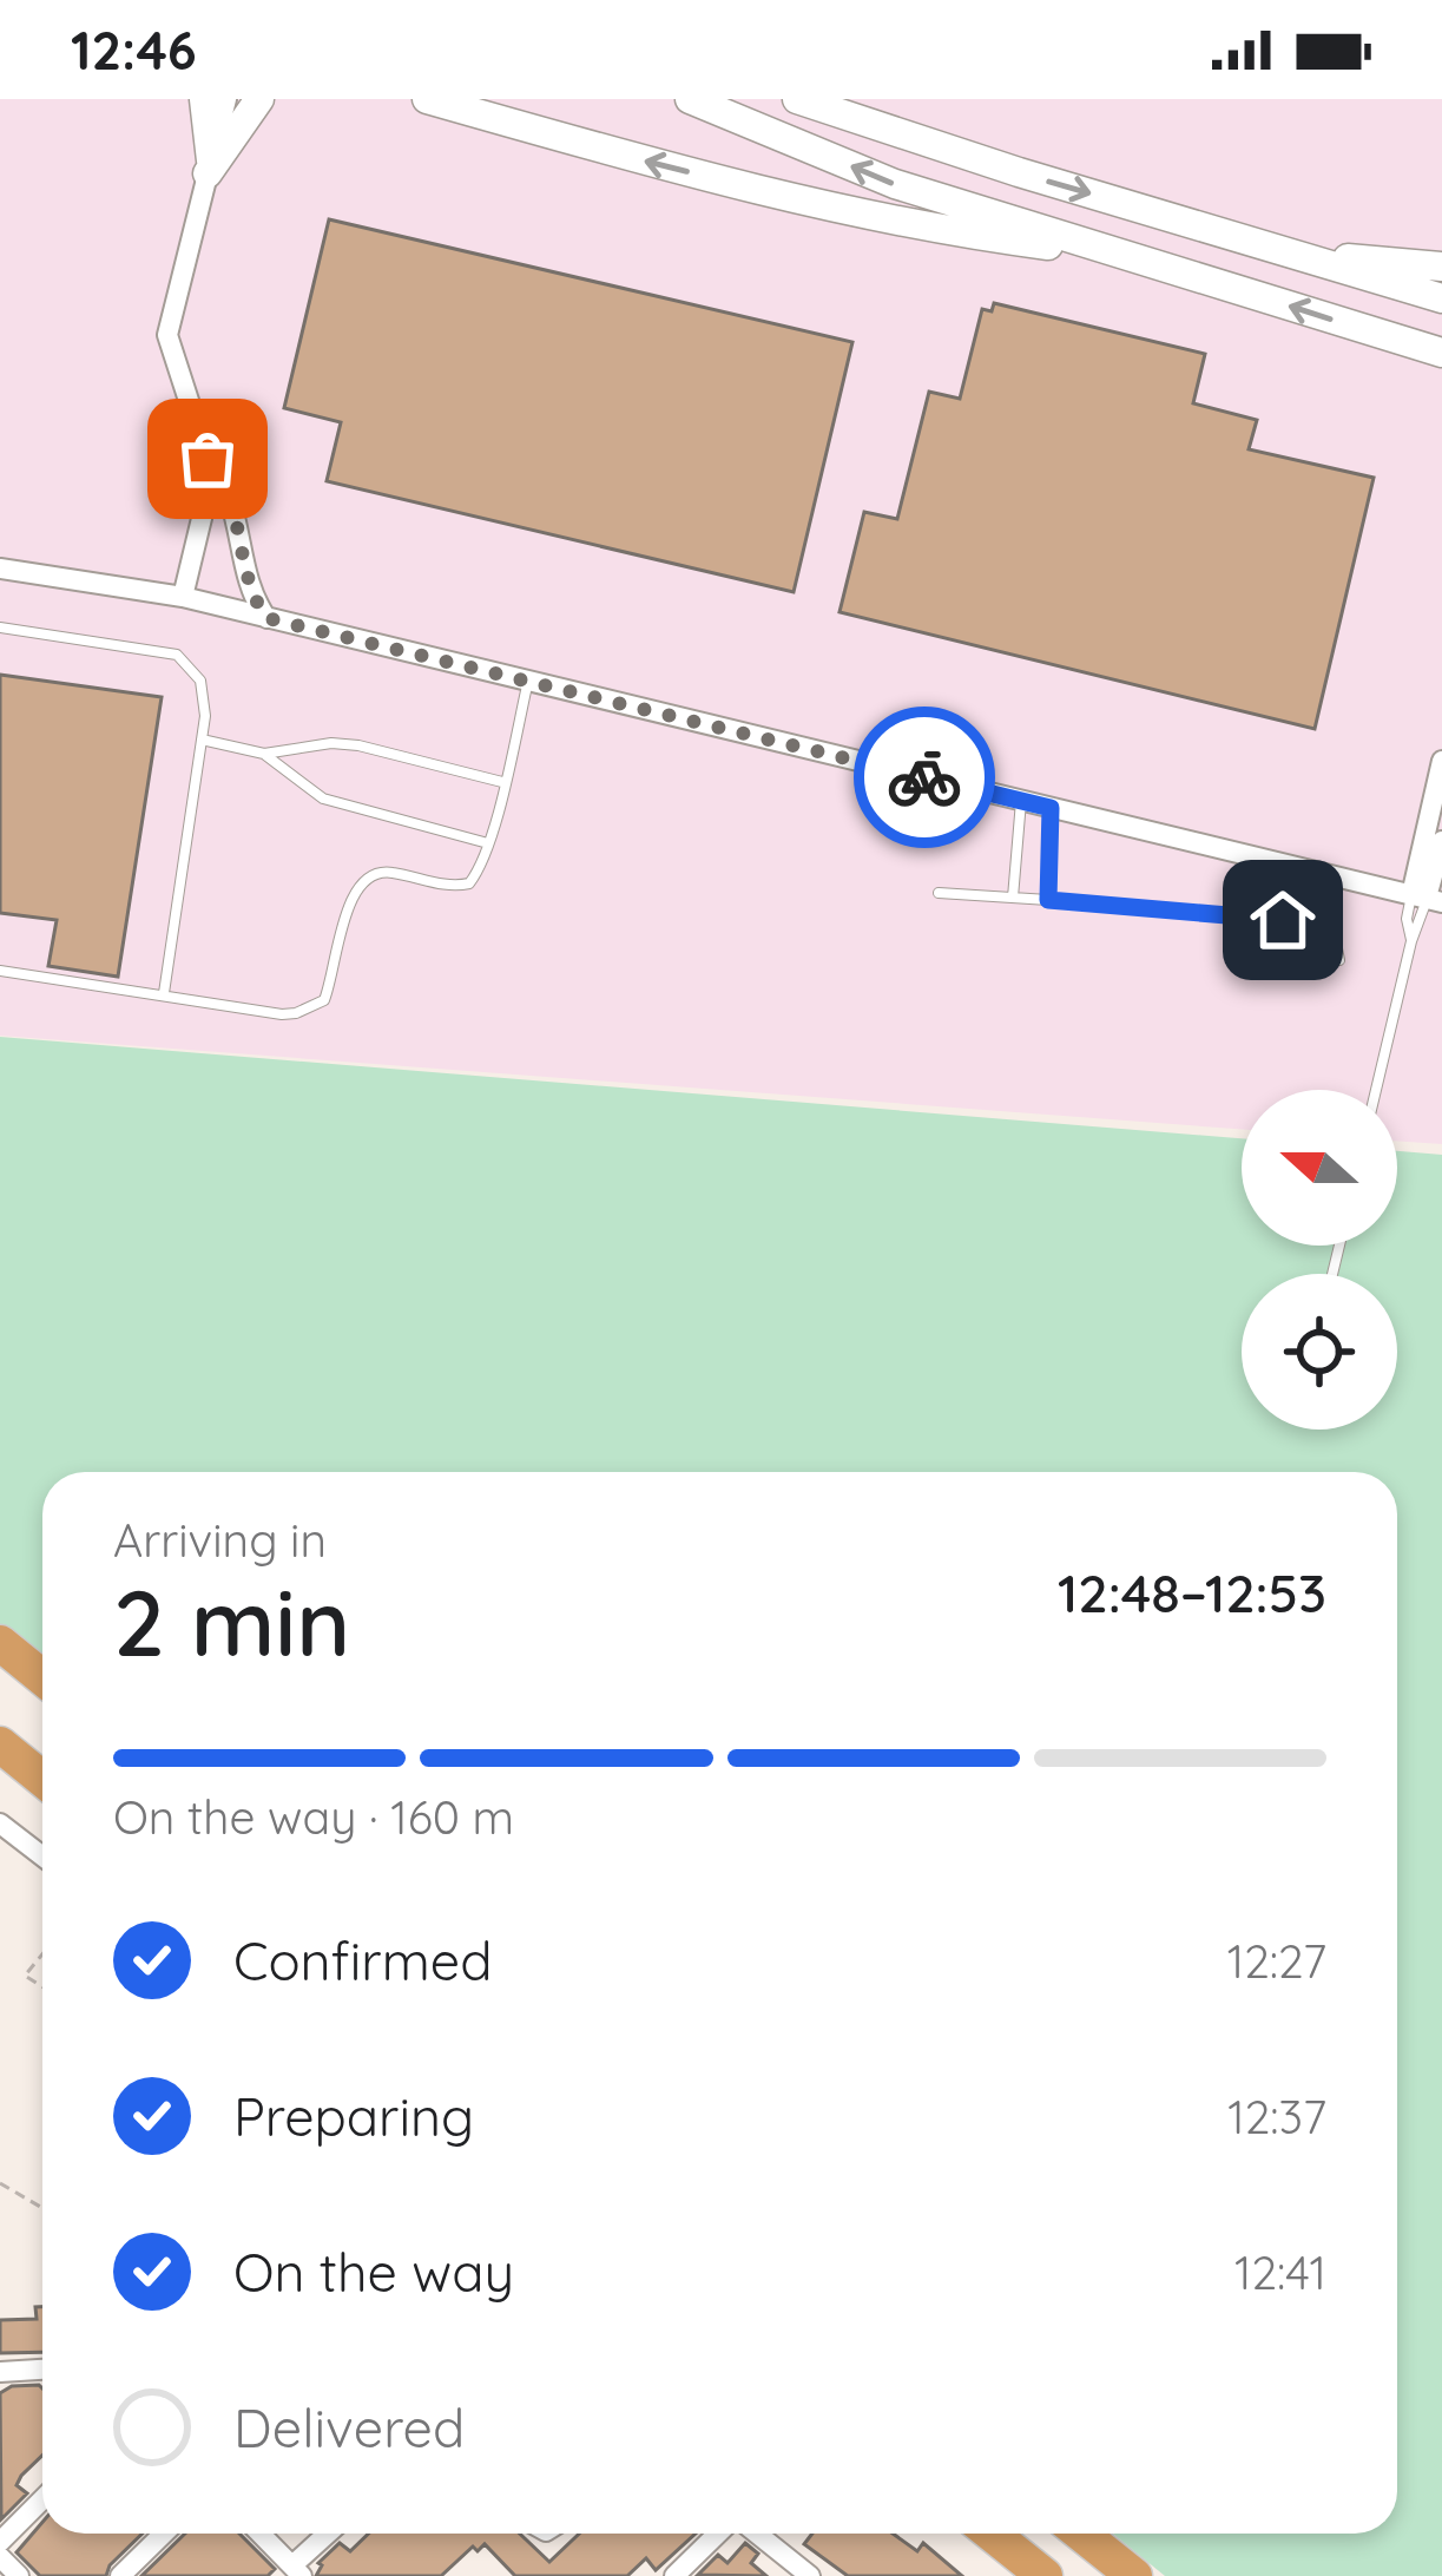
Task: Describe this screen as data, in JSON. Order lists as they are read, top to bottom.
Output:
{
  "north": "left",
  "page": {
    "status": "12:46",
    "heading": ["2 min", "Arriving in", "12:48–12:53"],
    "bar": "On the way · 160 m",
    "list": [
      ["Confirmed", "12:27"],
      ["Preparing", "12:37"],
      ["On the way", "12:41"],
      "Delivered"
    ]
  }
}
